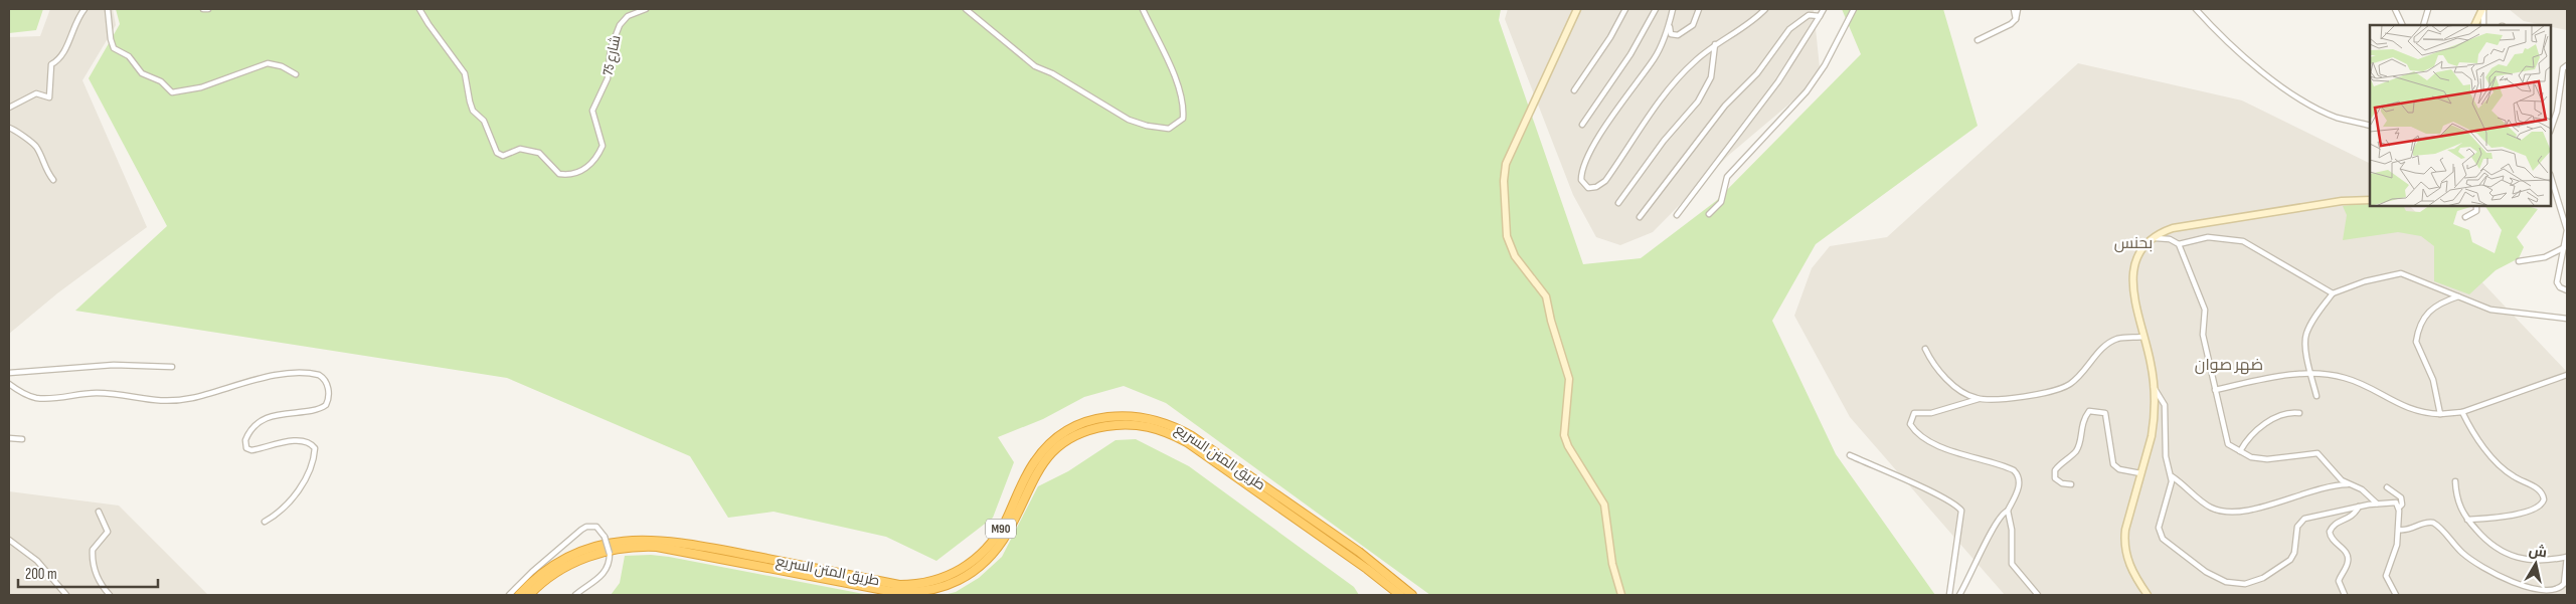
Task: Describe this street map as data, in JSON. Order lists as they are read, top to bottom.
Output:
{
  "streets": {
    "highway": ["طريق المتن السريع", "M90"],
    "street": ["شارع 75"]
  },
  "districts": ["بحنس", "ضهر صوان"],
  "scale_bar": "200 m",
  "north": "top"
}
